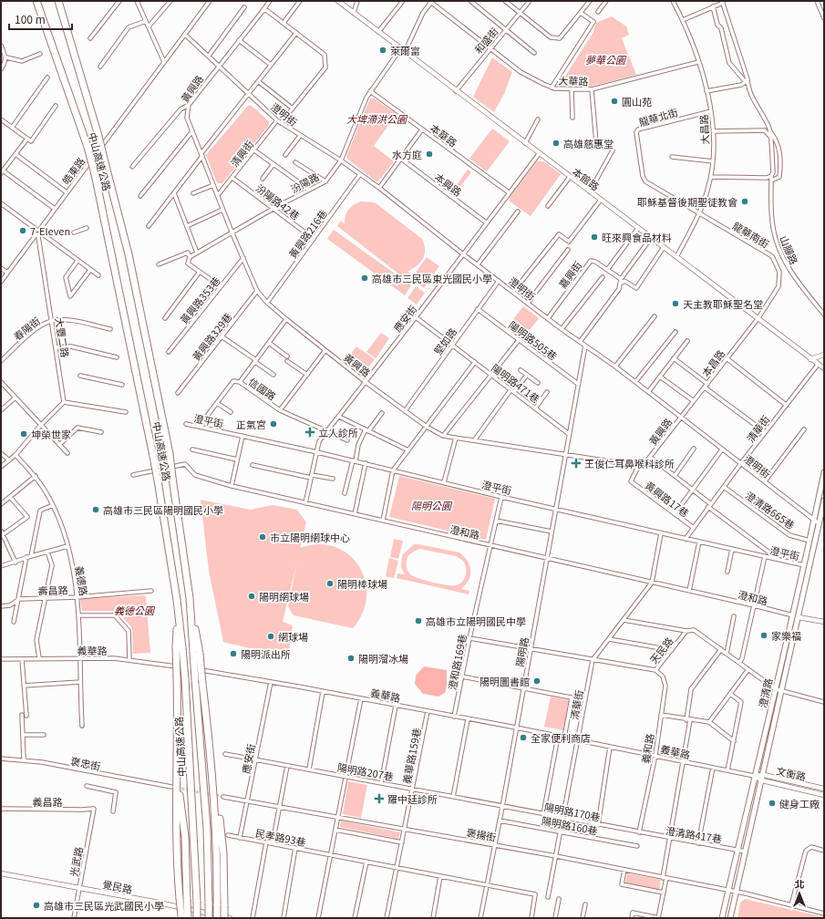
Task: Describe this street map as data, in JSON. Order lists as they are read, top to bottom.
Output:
{
  "streets": {
    "highway": ["中山高速公路"],
    "main road": ["澄清路"],
    "street": [
      "和盛街",
      "大華路",
      "黃興路",
      "澄明街",
      "龍華北街",
      "大昌路",
      "本華路",
      "清興街",
      "皓東路",
      "本館路",
      "汾陽路",
      "本興路",
      "汾陽路42巷",
      "黃興路216巷",
      "龍華南街",
      "山腳路",
      "嘉興街",
      "黃興路353巷",
      "應安街",
      "春陽街",
      "黃興路329巷",
      "大豐二路",
      "陽明路505巷",
      "堅如路",
      "本昌路",
      "陽明路471巷",
      "信國路",
      "澄平街",
      "清華街",
      "黃興路17巷",
      "澄清路665巷",
      "澄和路",
      "義德路",
      "壽昌路",
      "義華路",
      "天民路",
      "陽明路",
      "澄和路169巷",
      "義和路",
      "義華路159巷",
      "褒忠街",
      "陽明路207巷",
      "文衡路",
      "義昌路",
      "陽明路170巷",
      "陽明路160巷",
      "褒揚街",
      "澄清路417巷",
      "民孝路93巷",
      "光武路",
      "覺民路"
    ]
  },
  "crossings": [
    ["和盛街", "大華路"],
    ["和盛街", "本館路"],
    ["大華路", "大昌路"],
    ["黃興路", "澄明街"],
    ["黃興路", "清興街"],
    ["黃興路", "汾陽路"],
    ["黃興路", "黃興路216巷"],
    ["黃興路", "黃興路353巷"],
    ["黃興路", "應安街"],
    ["黃興路", "黃興路329巷"],
    ["黃興路", "堅如路"],
    ["黃興路", "本昌路"],
    ["黃興路", "信國路"],
    ["黃興路", "黃興路17巷"],
    ["黃興路", "陽明路"],
    ["澄明街", "清興街"],
    ["澄明街", "皓東路"],
    ["澄明街", "汾陽路"],
    ["澄明街", "黃興路216巷"],
    ["澄明街", "嘉興街"],
    ["澄明街", "應安街"],
    ["澄明街", "堅如路"],
    ["澄明街", "本昌路"],
    ["澄明街", "清華街"],
    ["澄明街", "陽明路"],
    ["澄明街", "澄清路"],
    ["龍華北街", "大昌路"],
    ["龍華北街", "龍華南街"],
    ["大昌路", "本館路"],
    ["大昌路", "龍華南街"],
    ["本華路", "汾陽路"],
    ["本華路", "應安街"],
    ["清興街", "汾陽路42巷"],
    ["皓東路", "大豐二路"],
    ["本館路", "汾陽路"],
    ["本館路", "龍華南街"],
    ["本館路", "嘉興街"],
    ["本館路", "應安街"],
    ["本館路", "本昌路"],
    ["本館路", "清華街"],
    ["汾陽路", "汾陽路42巷"],
    ["本興路", "應安街"],
    ["汾陽路42巷", "黃興路216巷"],
    ["龍華南街", "本昌路"],
    ["應安街", "陽明路471巷"],
    ["應安街", "信國路"],
    ["應安街", "澄平街"],
    ["應安街", "澄和路"],
    ["應安街", "義華路"],
    ["應安街", "陽明路207巷"],
    ["應安街", "褒揚街"],
    ["應安街", "民孝路93巷"],
    ["春陽街", "大豐二路"],
    ["陽明路505巷", "堅如路"],
    ["陽明路505巷", "陽明路"],
    ["堅如路", "陽明路471巷"],
    ["陽明路471巷", "陽明路"],
    ["澄平街", "清華街"],
    ["澄平街", "陽明路"],
    ["澄平街", "澄和路169巷"],
    ["澄平街", "澄清路"],
    ["清華街", "黃興路17巷"],
    ["清華街", "澄清路665巷"],
    ["清華街", "澄和路"],
    ["清華街", "義華路"],
    ["清華街", "天民路"],
    ["清華街", "陽明路170巷"],
    ["清華街", "陽明路160巷"],
    ["清華街", "褒揚街"],
    ["澄清路665巷", "澄清路"],
    ["澄和路", "陽明路"],
    ["澄和路", "澄和路169巷"],
    ["澄和路", "澄清路"],
    ["義德路", "壽昌路"],
    ["義德路", "義華路"],
    ["義華路", "陽明路"],
    ["義華路", "澄和路169巷"],
    ["義華路", "澄清路"],
    ["義華路", "義和路"],
    ["義華路", "義華路159巷"],
    ["義華路", "文衡路"],
    ["天民路", "陽明路"],
    ["天民路", "澄和路169巷"],
    ["天民路", "義和路"],
    ["陽明路", "陽明路207巷"],
    ["陽明路", "陽明路170巷"],
    ["陽明路", "陽明路160巷"],
    ["陽明路", "褒揚街"],
    ["陽明路", "民孝路93巷"],
    ["澄清路", "文衡路"],
    ["澄清路", "褒揚街"],
    ["澄清路", "澄清路417巷"],
    ["義和路", "陽明路170巷"],
    ["義和路", "澄清路417巷"],
    ["義華路159巷", "陽明路207巷"],
    ["義華路159巷", "褒揚街"],
    ["義華路159巷", "民孝路93巷"],
    ["陽明路207巷", "陽明路170巷"],
    ["義昌路", "光武路"],
    ["陽明路170巷", "澄清路417巷"],
    ["光武路", "覺民路"]
  ],
  "parks": [
    "夢華公園",
    "大埤滯洪公園",
    "陽明公園",
    "義德公園"
  ],
  "places": {
    "other": [
      "萊爾富",
      "圓山苑",
      "高雄慈惠堂",
      "水方庭",
      "耶穌基督後期聖徒教會",
      "7-Eleven",
      "旺來興食品材料",
      "高雄市三民區東光國民小學",
      "天主教耶穌聖名堂",
      "正氣宮",
      "坤榮世家",
      "高雄市三民區陽明國民小學",
      "市立陽明網球中心",
      "陽明棒球場",
      "陽明網球場",
      "高雄市立陽明國民中學",
      "家樂福",
      "網球場",
      "陽明派出所",
      "陽明溜冰場",
      "陽明圖書館",
      "全家便利商店",
      "健身工廠",
      "高雄市三民區光武國民小學"
    ],
    "health": ["立人診所", "王俊仁耳鼻喉科診所", "羅中廷診所"]
  },
  "scale_bar": "100 m",
  "north": "top"
}
